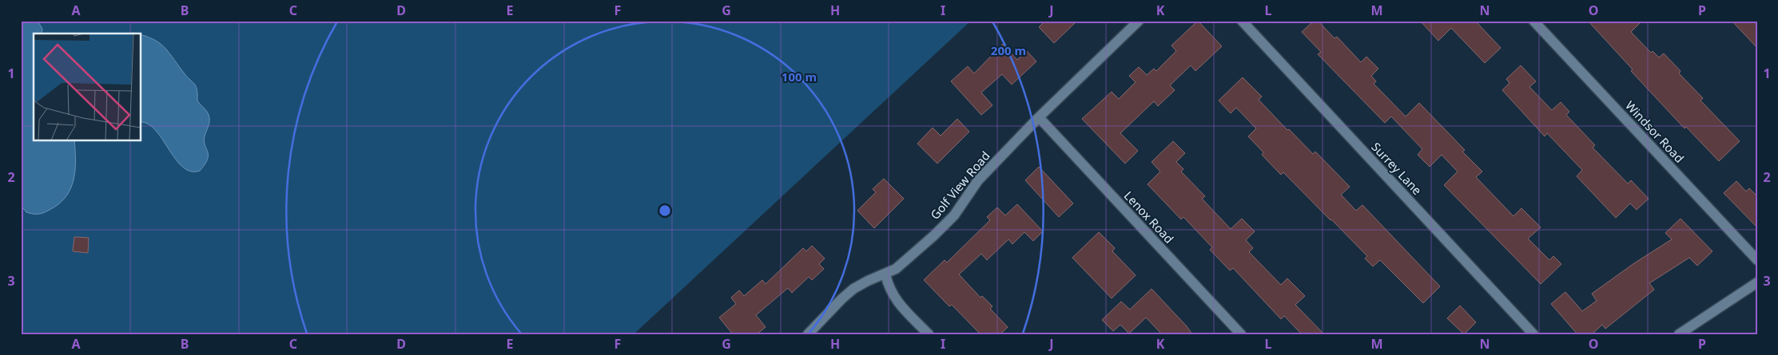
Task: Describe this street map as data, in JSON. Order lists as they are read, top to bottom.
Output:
{
  "streets": {
    "street": [
      "Windsor Road",
      "Surrey Lane",
      "Golf View Road",
      "Lenox Road"
    ]
  },
  "crossings": [
    ["Golf View Road", "Lenox Road"]
  ],
  "grid": {
    "columns": [
      "A",
      "B",
      "C",
      "D",
      "E",
      "F",
      "G",
      "H",
      "I",
      "J",
      "K",
      "L",
      "M",
      "N",
      "O",
      "P"
    ],
    "rows": ["1", "2", "3"]
  },
  "rings": ["200 m", "100 m"]
}
